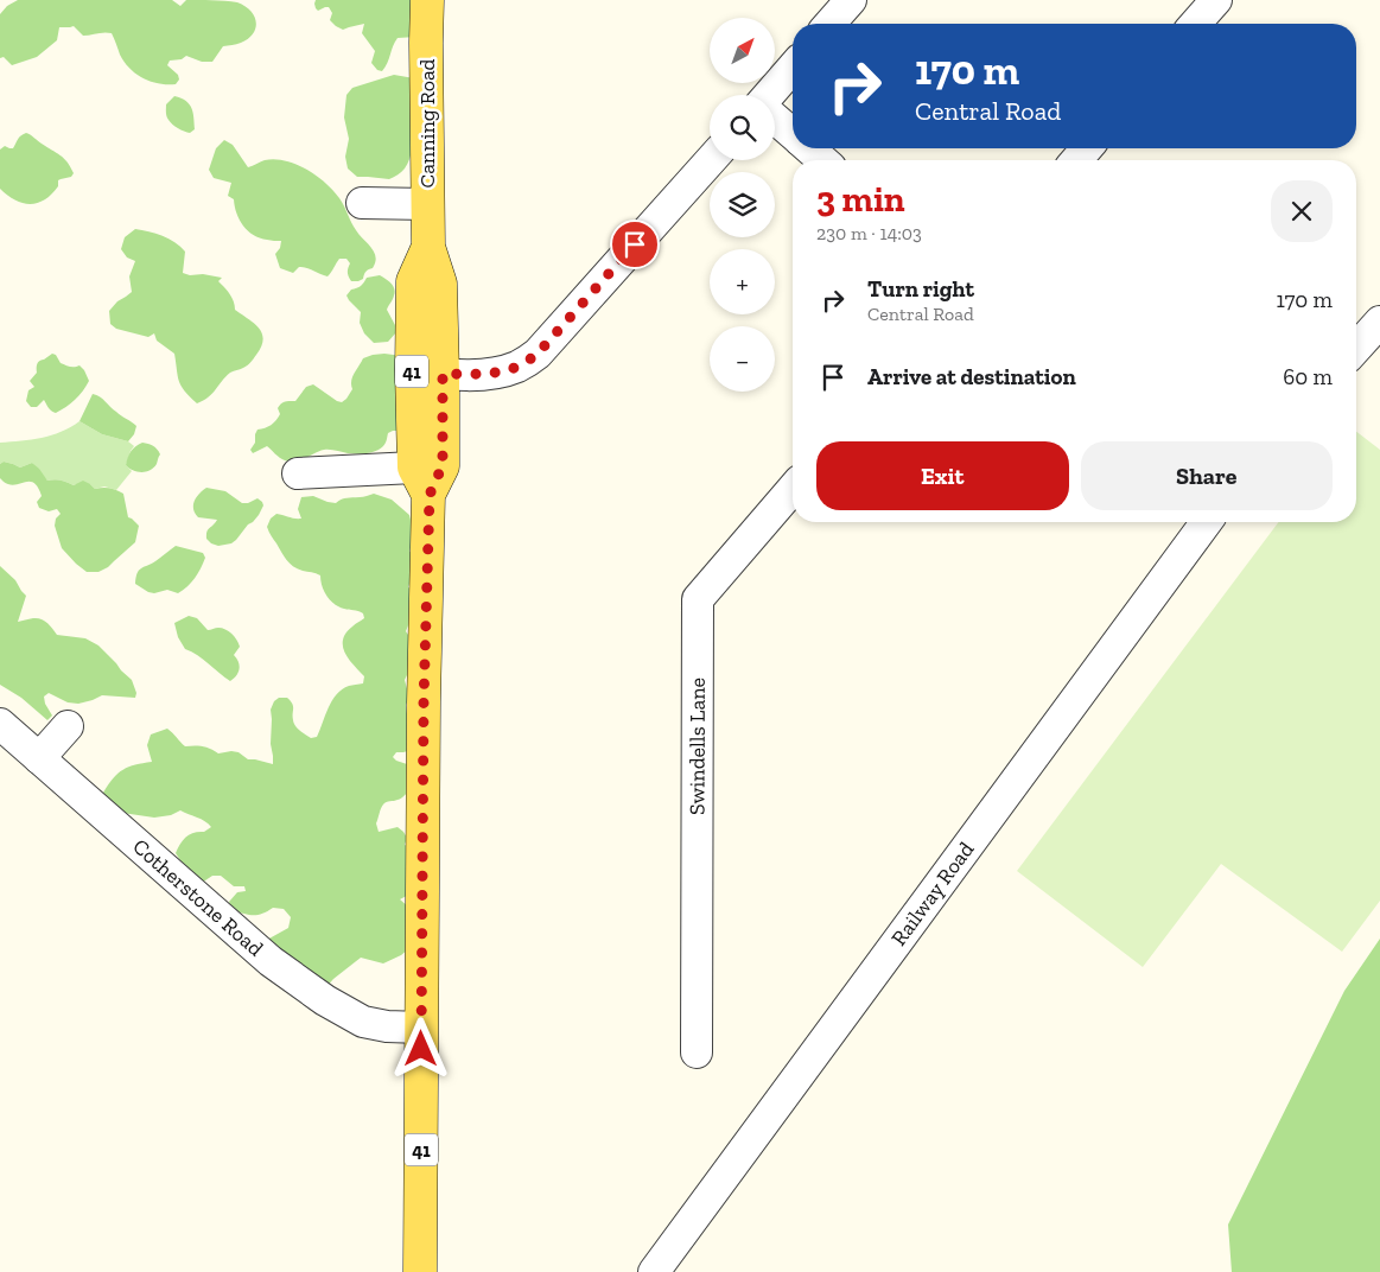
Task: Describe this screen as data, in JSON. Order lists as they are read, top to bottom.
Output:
{
  "streets": {
    "main road": ["Canning Road", "41"],
    "street": ["Swindells Lane", "Railway Road", "Cotherstone Road"]
  },
  "crossings": [
    ["Canning Road", "Cotherstone Road"]
  ],
  "north": "top right",
  "page": {
    "map_buttons": ["+", "−"],
    "turn": ["170 m", "Central Road"],
    "heading": ["3 min", "230 m · 14:03"],
    "list": [
      {
        "name": "Turn right",
        "note": "Central Road",
        "value": "170 m"
      },
      {
        "name": "Arrive at destination",
        "value": "60 m"
      }
    ],
    "buttons": ["Exit", "Share"]
  }
}
